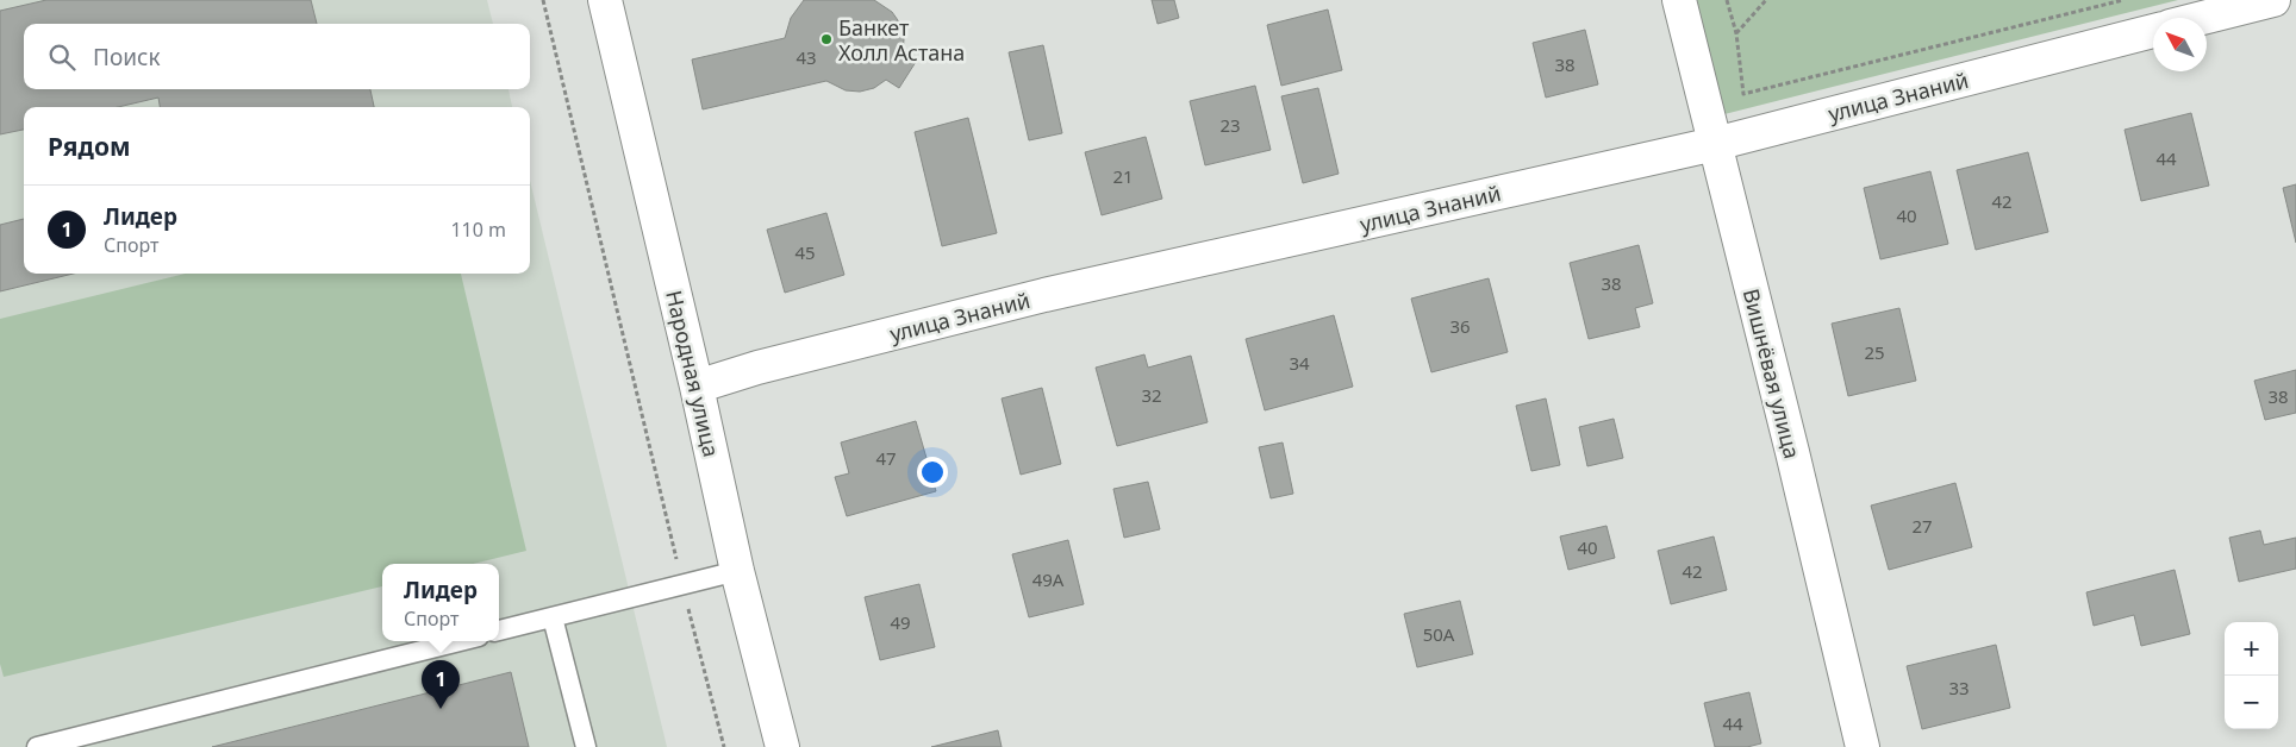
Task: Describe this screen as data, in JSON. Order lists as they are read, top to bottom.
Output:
{
  "streets": {
    "street": ["улица Знаний", "Народная улица", "Вишнёвая улица"]
  },
  "crossings": [
    ["улица Знаний", "Народная улица"],
    ["улица Знаний", "Вишнёвая улица"]
  ],
  "places": ["Банкет Холл Астана"],
  "house_numbers": [
    "43",
    "38",
    "23",
    "44",
    "21",
    "42",
    "40",
    "45",
    "38",
    "36",
    "25",
    "34",
    "32",
    "38",
    "47",
    "27",
    "40",
    "42",
    "49А",
    "49",
    "50А",
    "33",
    "44"
  ],
  "north": "top left",
  "page": {
    "search": "Поиск",
    "heading": "Рядом",
    "list": [
      {
        "mark": "1",
        "name": "Лидер",
        "note": "Спорт",
        "value": "110 m"
      }
    ],
    "popup": ["Лидер", "Спорт"],
    "map_buttons": ["+", "−"],
    "pins": "1"
  }
}
